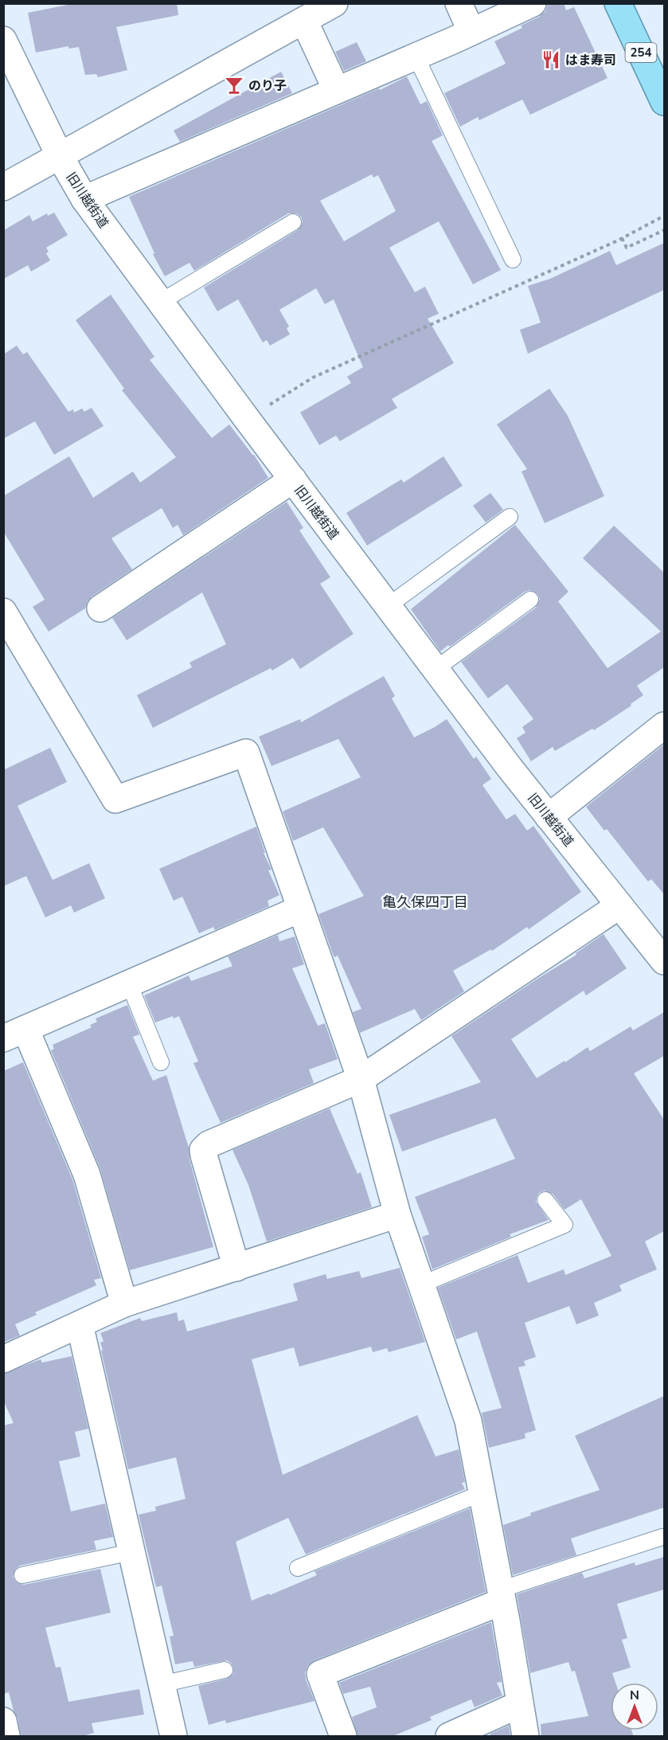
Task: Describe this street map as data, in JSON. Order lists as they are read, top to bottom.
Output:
{
  "streets": {
    "highway": ["254"],
    "street": ["旧川越街道"]
  },
  "districts": ["亀久保四丁目"],
  "places": {
    "restaurant": ["はま寿司"],
    "bar": ["のり子"]
  },
  "north": "top"
}
